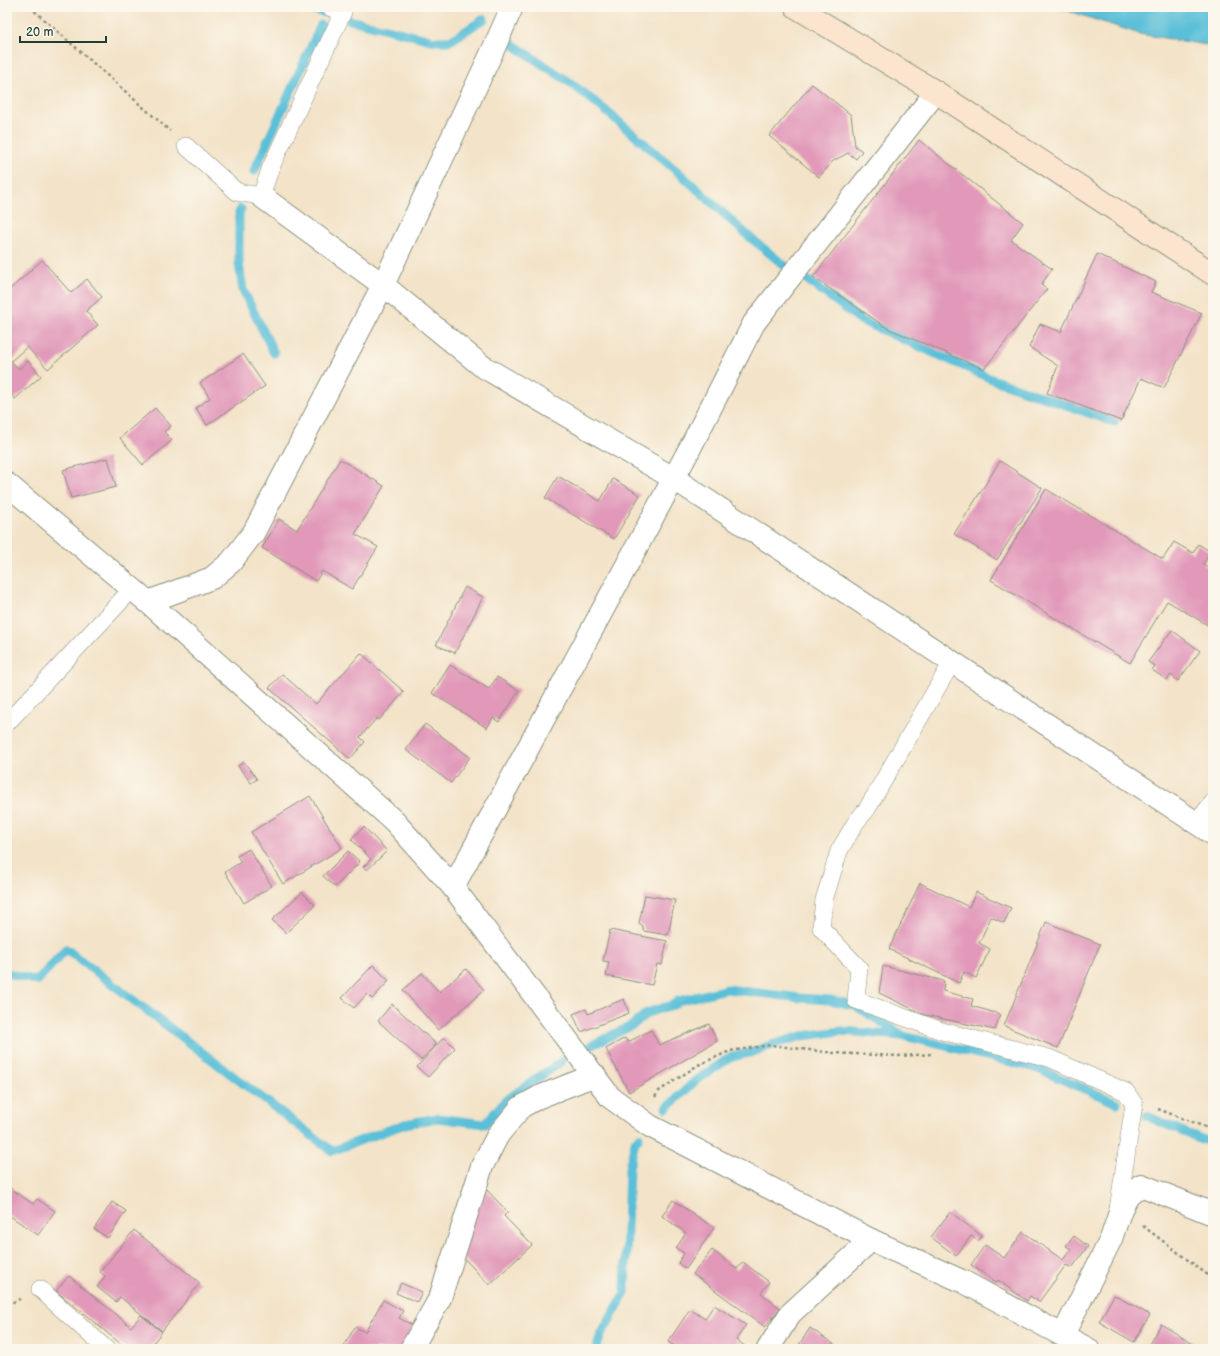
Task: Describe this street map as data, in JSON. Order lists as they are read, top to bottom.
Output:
{
  "scale_bar": "20 m"
}
